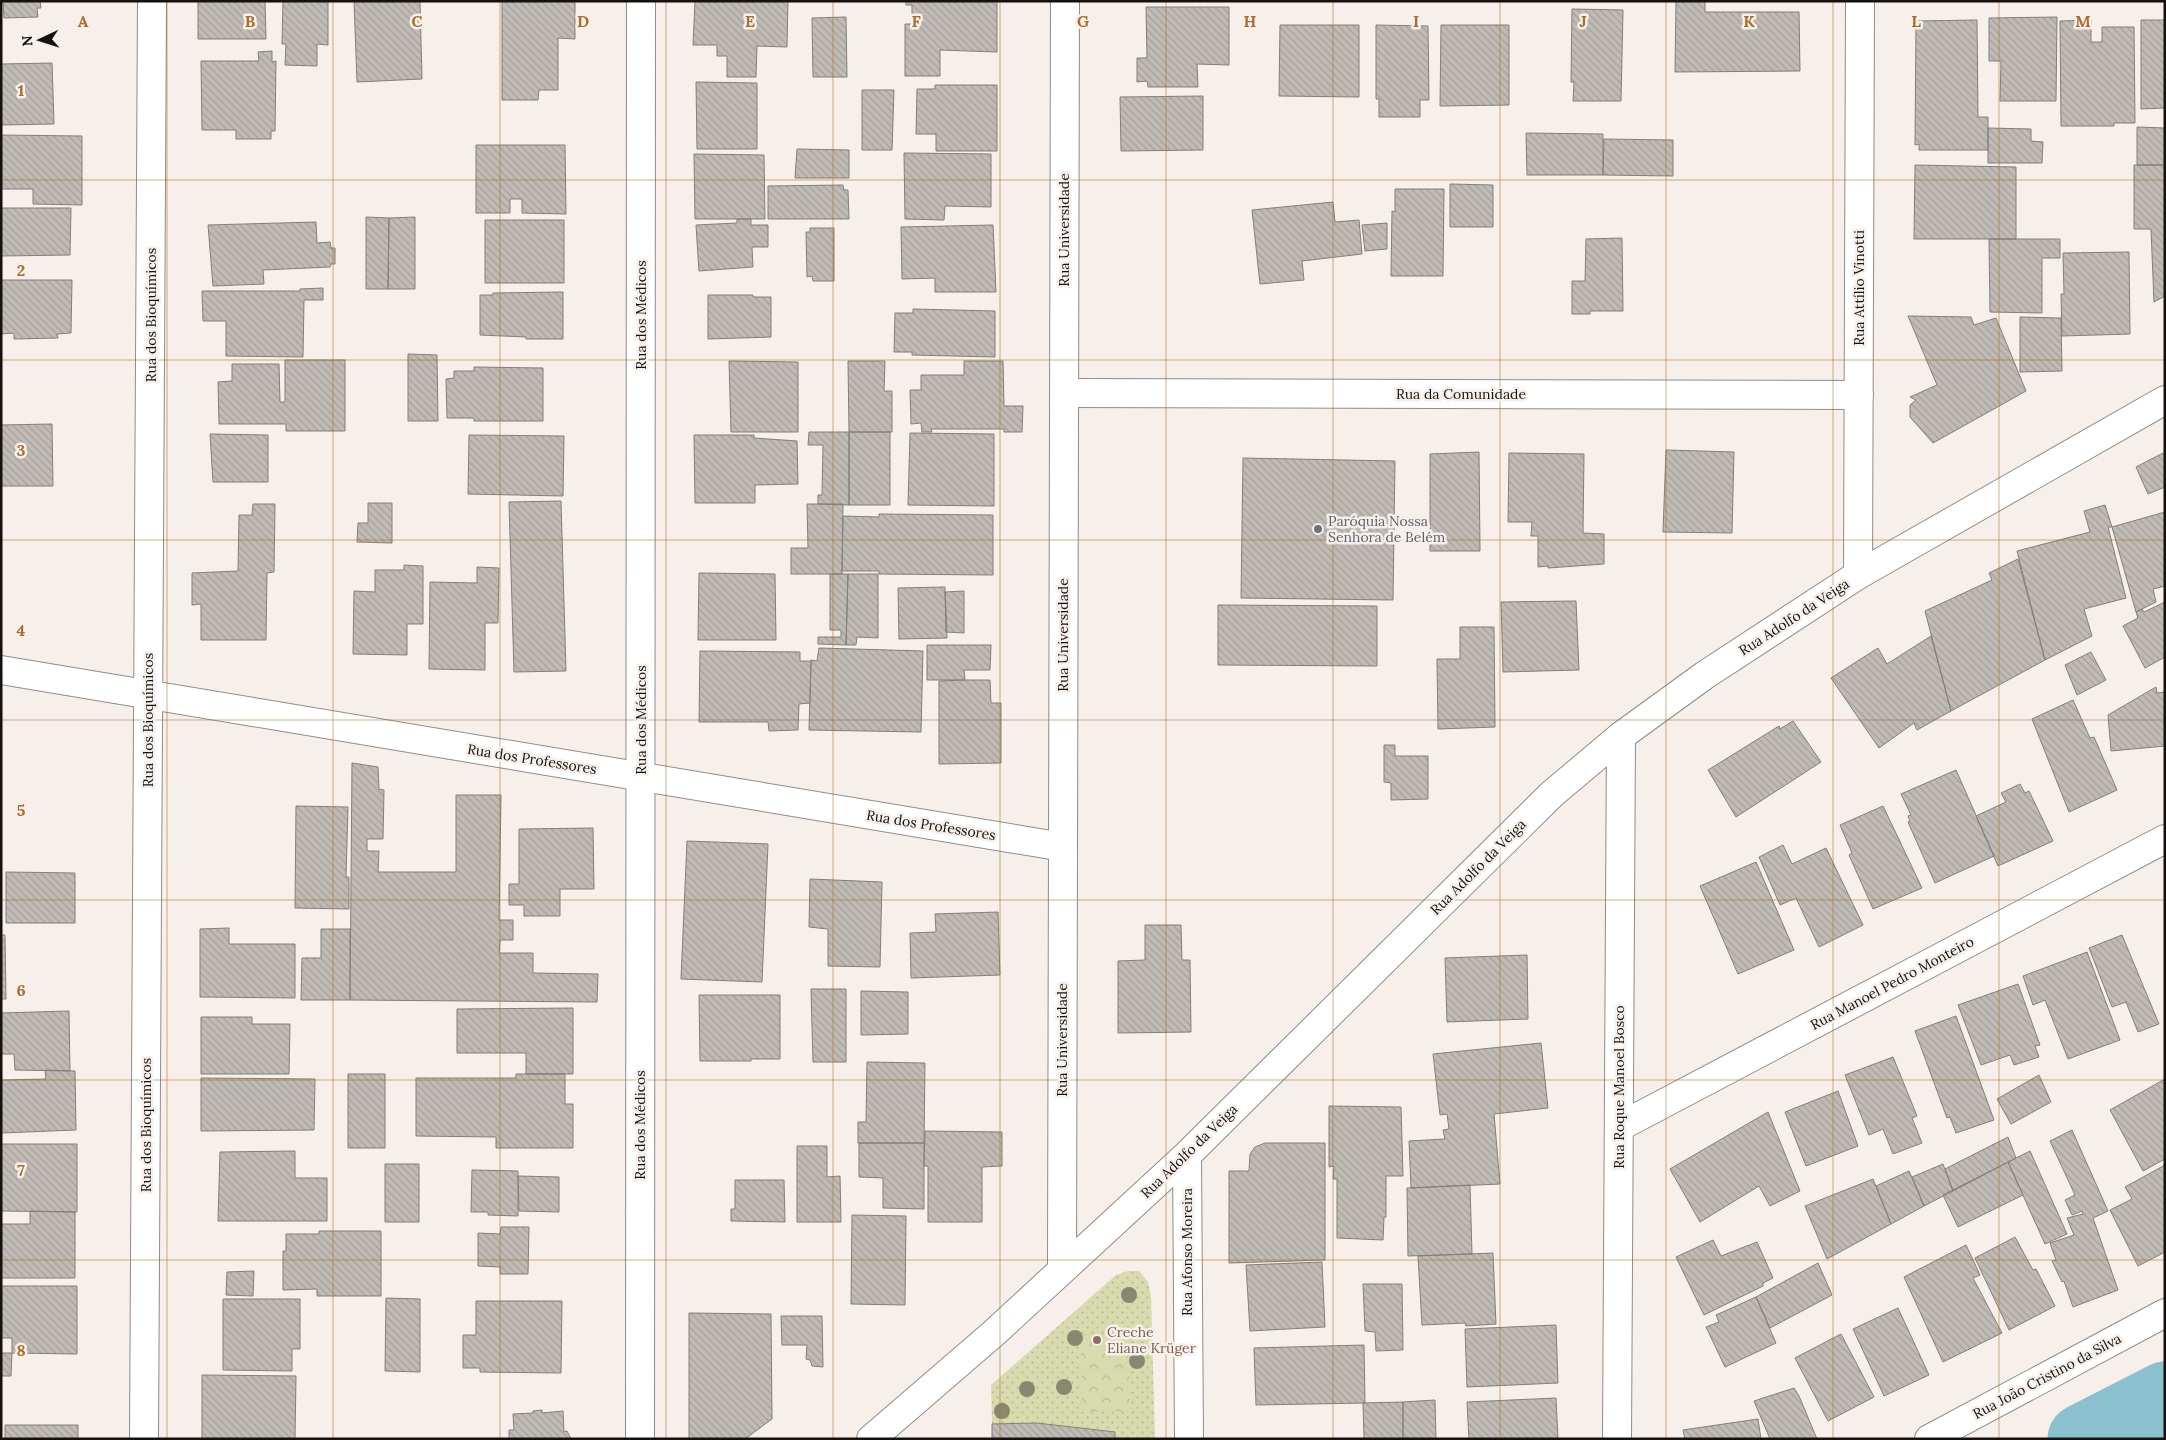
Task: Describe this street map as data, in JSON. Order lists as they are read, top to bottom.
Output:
{
  "streets": {
    "street": [
      "Rua Universidade",
      "Rua Attílio Vinotti",
      "Rua dos Bioquímicos",
      "Rua dos Médicos",
      "Rua da Comunidade",
      "Rua Adolfo da Veiga",
      "Rua dos Professores",
      "Rua Manoel Pedro Monteiro",
      "Rua Roque Manoel Bosco",
      "Rua Afonso Moreira",
      "Rua João Cristino da Silva"
    ]
  },
  "crossings": [
    ["Rua Universidade", "Rua da Comunidade"],
    ["Rua Universidade", "Rua Adolfo da Veiga"],
    ["Rua Universidade", "Rua dos Professores"],
    ["Rua Attílio Vinotti", "Rua da Comunidade"],
    ["Rua Attílio Vinotti", "Rua Adolfo da Veiga"],
    ["Rua dos Bioquímicos", "Rua dos Professores"],
    ["Rua dos Médicos", "Rua dos Professores"],
    ["Rua Adolfo da Veiga", "Rua Roque Manoel Bosco"],
    ["Rua Adolfo da Veiga", "Rua Afonso Moreira"],
    ["Rua Manoel Pedro Monteiro", "Rua Roque Manoel Bosco"]
  ],
  "places": ["Paróquia Nossa Senhora de Belém", "Creche Eliane Krüger"],
  "north": "left",
  "grid": {
    "columns": [
      "A",
      "B",
      "C",
      "D",
      "E",
      "F",
      "G",
      "H",
      "I",
      "J",
      "K",
      "L",
      "M"
    ],
    "rows": [
      "1",
      "2",
      "3",
      "4",
      "5",
      "6",
      "7",
      "8"
    ]
  }
}
